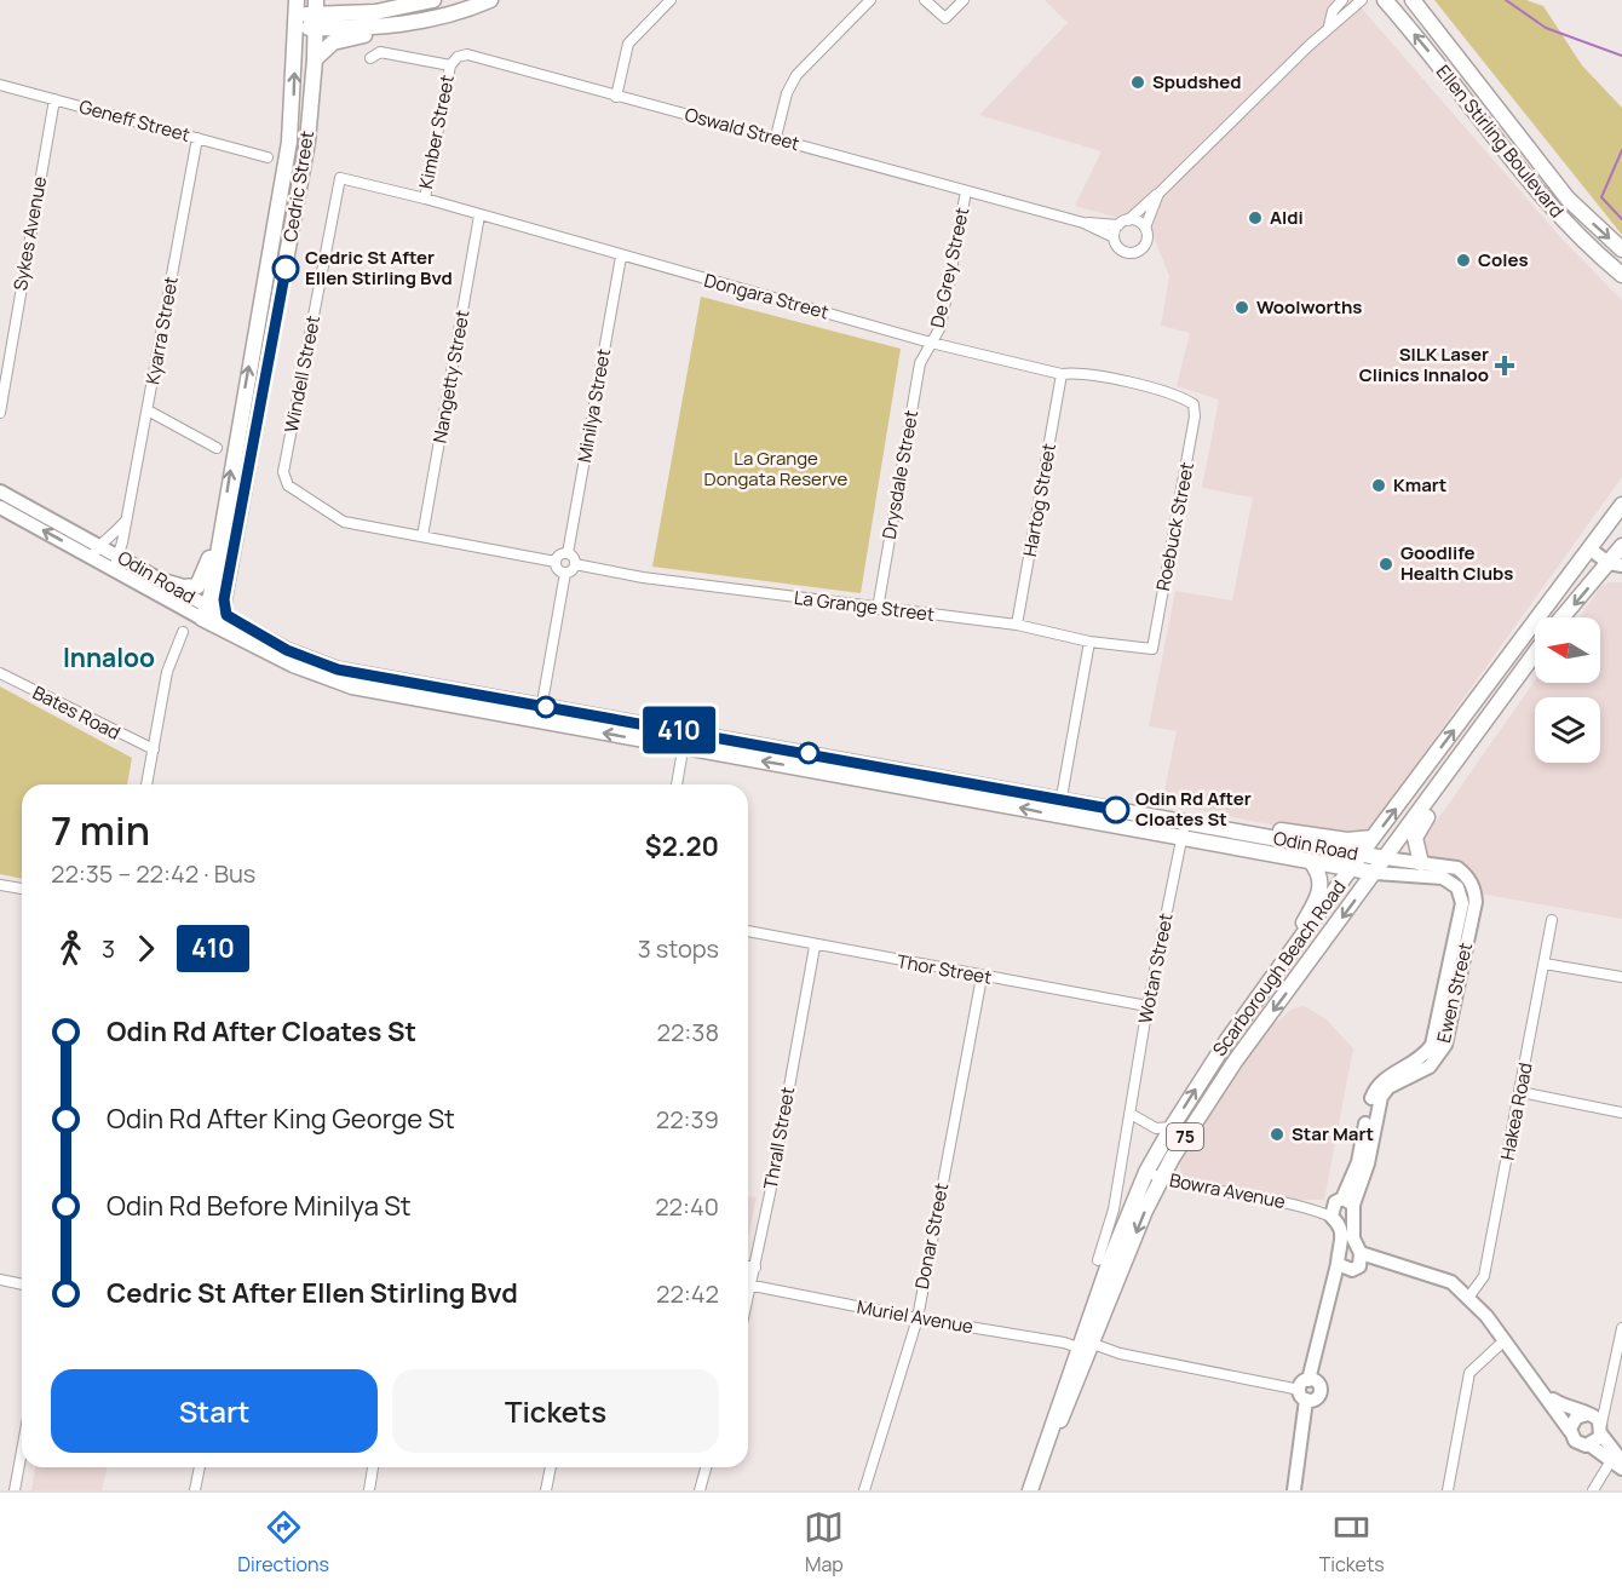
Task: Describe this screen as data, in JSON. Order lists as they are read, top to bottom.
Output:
{
  "streets": {
    "main road": [
      "Ellen Stirling Boulevard",
      "Cedric Street",
      "Odin Road",
      "Scarborough Beach Road",
      "Ewen Street",
      "75"
    ],
    "street": [
      "Geneff Street",
      "Oswald Street",
      "Kimber Street",
      "Sykes Avenue",
      "De Grey Street",
      "Dongara Street",
      "Kyarra Street",
      "Windell Street",
      "Nangetty Street",
      "Minilya Street",
      "Drysdale Street",
      "Hartog Street",
      "Roebuck Street",
      "La Grange Street",
      "Bates Road",
      "Wotan Street",
      "Thor Street",
      "Hakea Road",
      "Thrall Street",
      "Bowra Avenue",
      "Donar Street",
      "Muriel Avenue"
    ]
  },
  "crossings": [
    ["Geneff Street", "Sykes Avenue"],
    ["Geneff Street", "Kyarra Street"],
    ["Oswald Street", "Kimber Street"],
    ["Oswald Street", "De Grey Street"],
    ["Kimber Street", "Dongara Street"],
    ["Cedric Street", "Odin Road"],
    ["De Grey Street", "Dongara Street"],
    ["De Grey Street", "Drysdale Street"],
    ["Dongara Street", "Windell Street"],
    ["Dongara Street", "Nangetty Street"],
    ["Dongara Street", "Minilya Street"],
    ["Dongara Street", "Drysdale Street"],
    ["Dongara Street", "Hartog Street"],
    ["Dongara Street", "Roebuck Street"],
    ["Kyarra Street", "Odin Road"],
    ["Windell Street", "Nangetty Street"],
    ["Minilya Street", "La Grange Street"],
    ["Drysdale Street", "La Grange Street"],
    ["Hartog Street", "La Grange Street"],
    ["Roebuck Street", "La Grange Street"],
    ["Odin Road", "Wotan Street"],
    ["Odin Road", "Scarborough Beach Road"],
    ["Odin Road", "Ewen Street"],
    ["Wotan Street", "Thor Street"],
    ["Scarborough Beach Road", "Ewen Street"],
    ["Scarborough Beach Road", "Bowra Avenue"],
    ["Scarborough Beach Road", "Muriel Avenue"],
    ["Thor Street", "Thrall Street"],
    ["Thor Street", "Donar Street"],
    ["Ewen Street", "Bowra Avenue"],
    ["Thrall Street", "Muriel Avenue"],
    ["Donar Street", "Muriel Avenue"]
  ],
  "districts": ["Innaloo"],
  "parks": ["La Grange Dongata Reserve"],
  "places": {
    "other": [
      "Spudshed",
      "Aldi",
      "Coles",
      "Cedric St After Ellen Stirling Bvd",
      "Woolworths",
      "Kmart",
      "Goodlife Health Clubs",
      "Odin Rd After Cloates St",
      "Star Mart"
    ],
    "health": ["SILK Laser Clinics Innaloo"]
  },
  "lines": ["bus line 410"],
  "north": "left",
  "page": {
    "on_map": "410",
    "heading": ["7 min", "22:35 – 22:42 · Bus", "$2.20"],
    "legs": ["3", "410", "3 stops"],
    "list": [
      {
        "name": "Odin Rd After Cloates St",
        "value": "22:38"
      },
      {
        "name": "Odin Rd After King George St",
        "value": "22:39"
      },
      {
        "name": "Odin Rd Before Minilya St",
        "value": "22:40"
      },
      {
        "name": "Cedric St After Ellen Stirling Bvd",
        "value": "22:42"
      }
    ],
    "buttons": ["Start", "Tickets"],
    "tabs": ["Directions", "Map", "Tickets"]
  }
}
